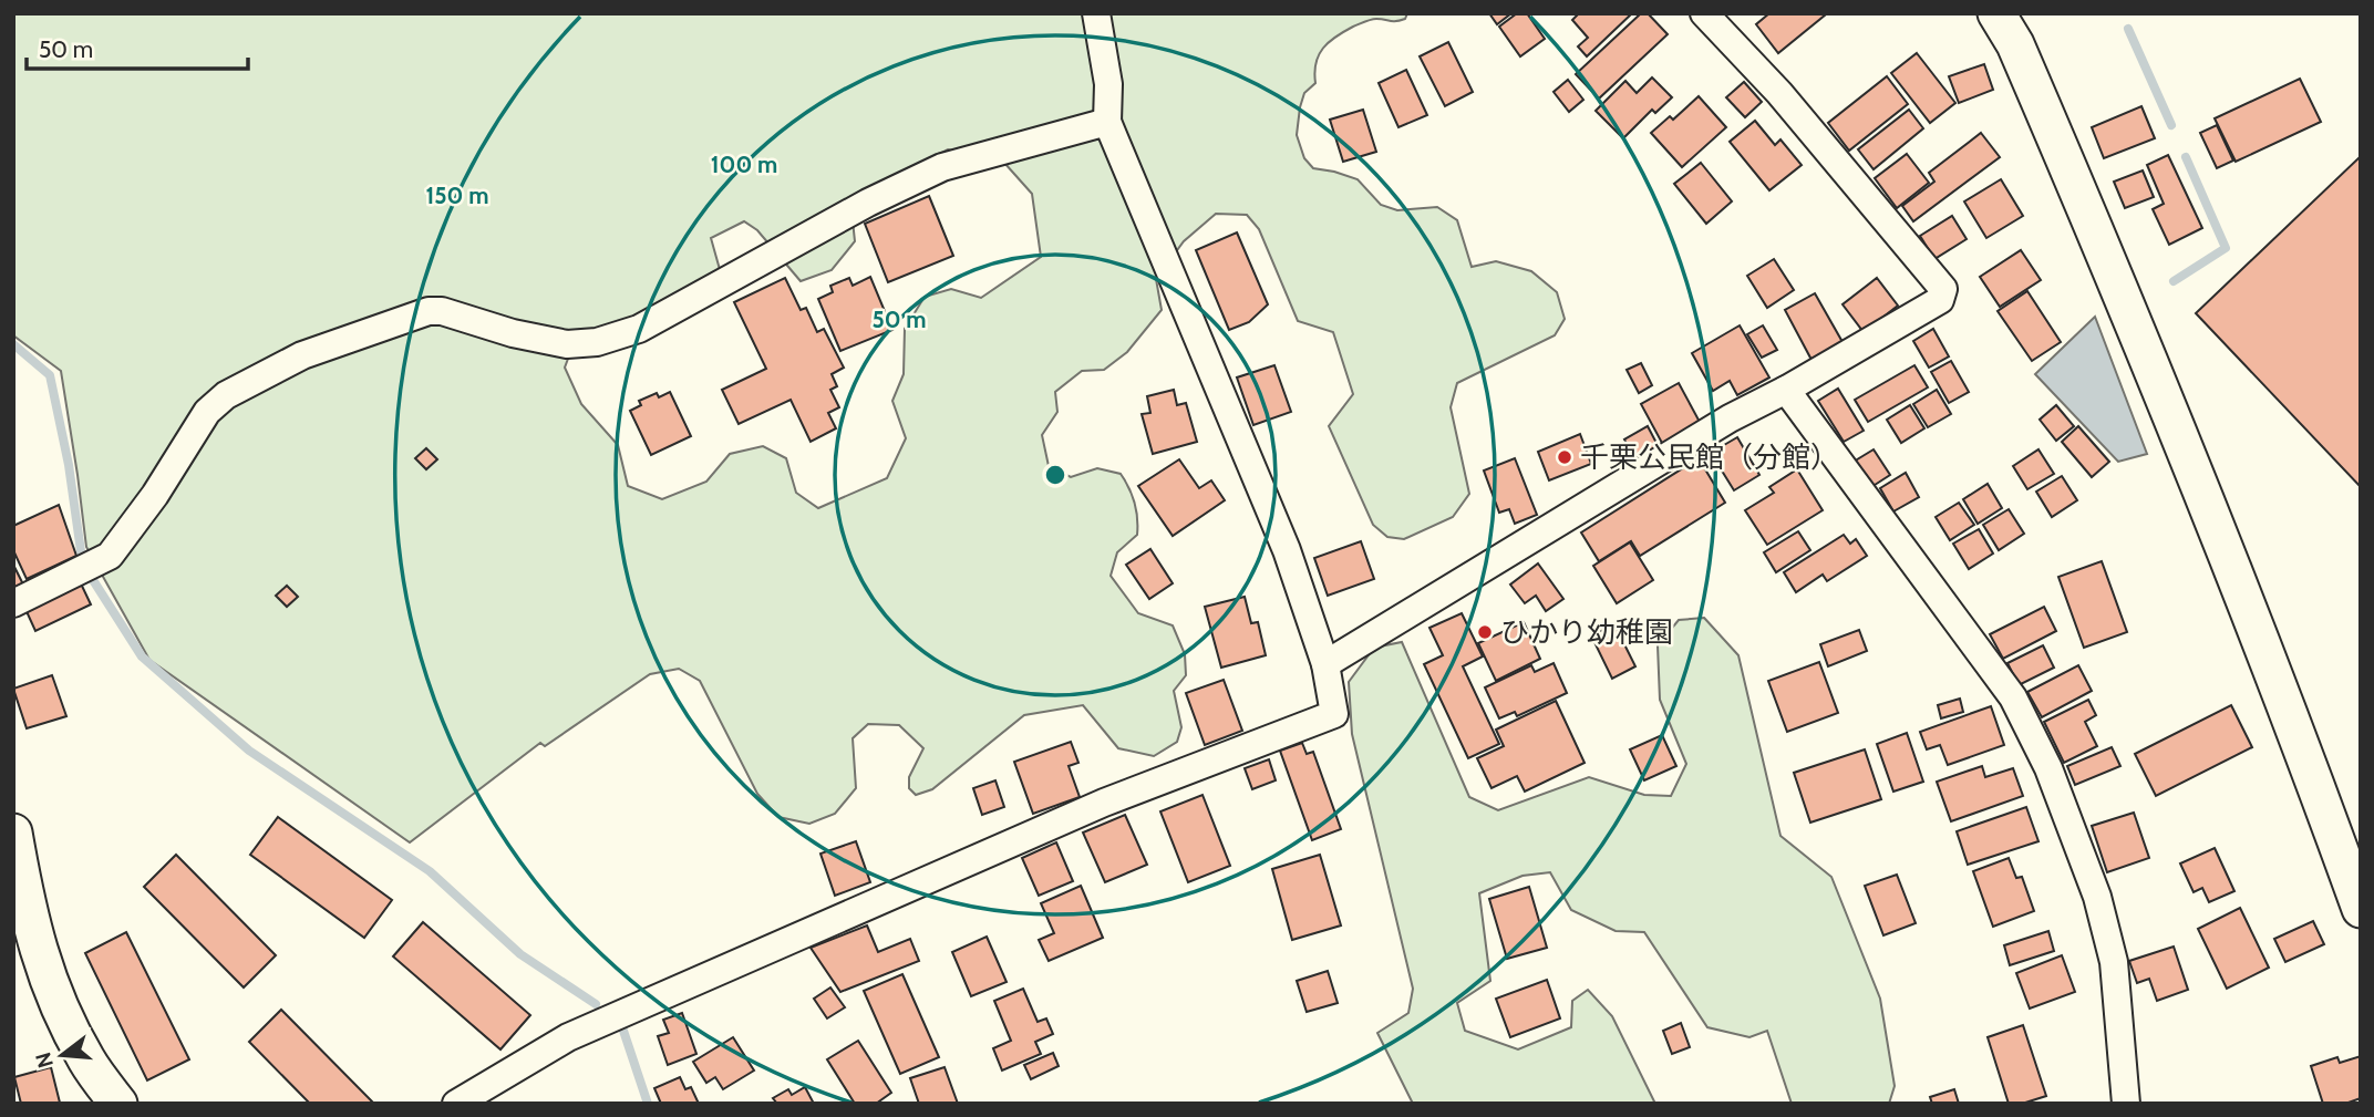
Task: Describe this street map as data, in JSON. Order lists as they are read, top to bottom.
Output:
{
  "places": ["千栗公民館（分館）", "ひかり幼稚園"],
  "scale_bar": "50 m",
  "north": "left",
  "rings": ["100 m", "150 m", "50 m"]
}
